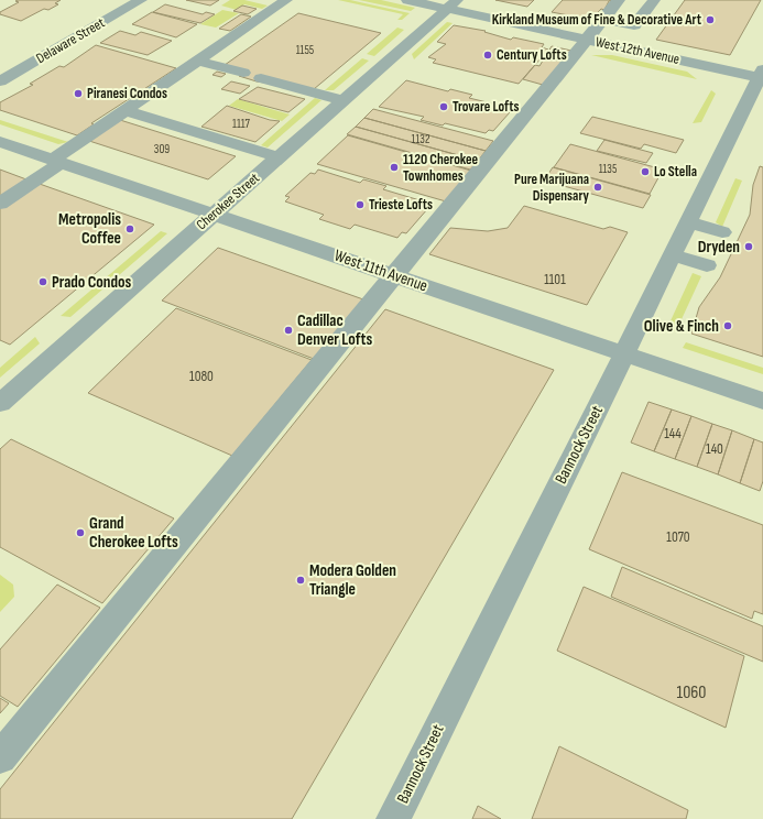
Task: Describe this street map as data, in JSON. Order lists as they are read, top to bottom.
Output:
{
  "streets": {
    "street": [
      "Delaware Street",
      "West 12th Avenue",
      "Cherokee Street",
      "West 11th Avenue",
      "Bannock Street"
    ]
  },
  "crossings": [
    ["West 12th Avenue", "Cherokee Street"],
    ["West 12th Avenue", "Bannock Street"],
    ["Cherokee Street", "West 11th Avenue"],
    ["West 11th Avenue", "Bannock Street"]
  ],
  "places": [
    "Kirkland Museum of Fine & Decorative Art",
    "Century Lofts",
    "Piranesi Condos",
    "Trovare Lofts",
    "1120 Cherokee Townhomes",
    "Lo Stella",
    "Pure Marijuana Dispensary",
    "Trieste Lofts",
    "Metropolis Coffee",
    "Dryden",
    "Prado Condos",
    "Olive & Finch",
    "Cadillac Denver Lofts",
    "Grand Cherokee Lofts",
    "Modera Golden Triangle"
  ],
  "house_numbers": [
    "1155",
    "1117",
    "1132",
    "309",
    "1135",
    "1101",
    "1080",
    "144",
    "140",
    "1070",
    "1060"
  ]
}
